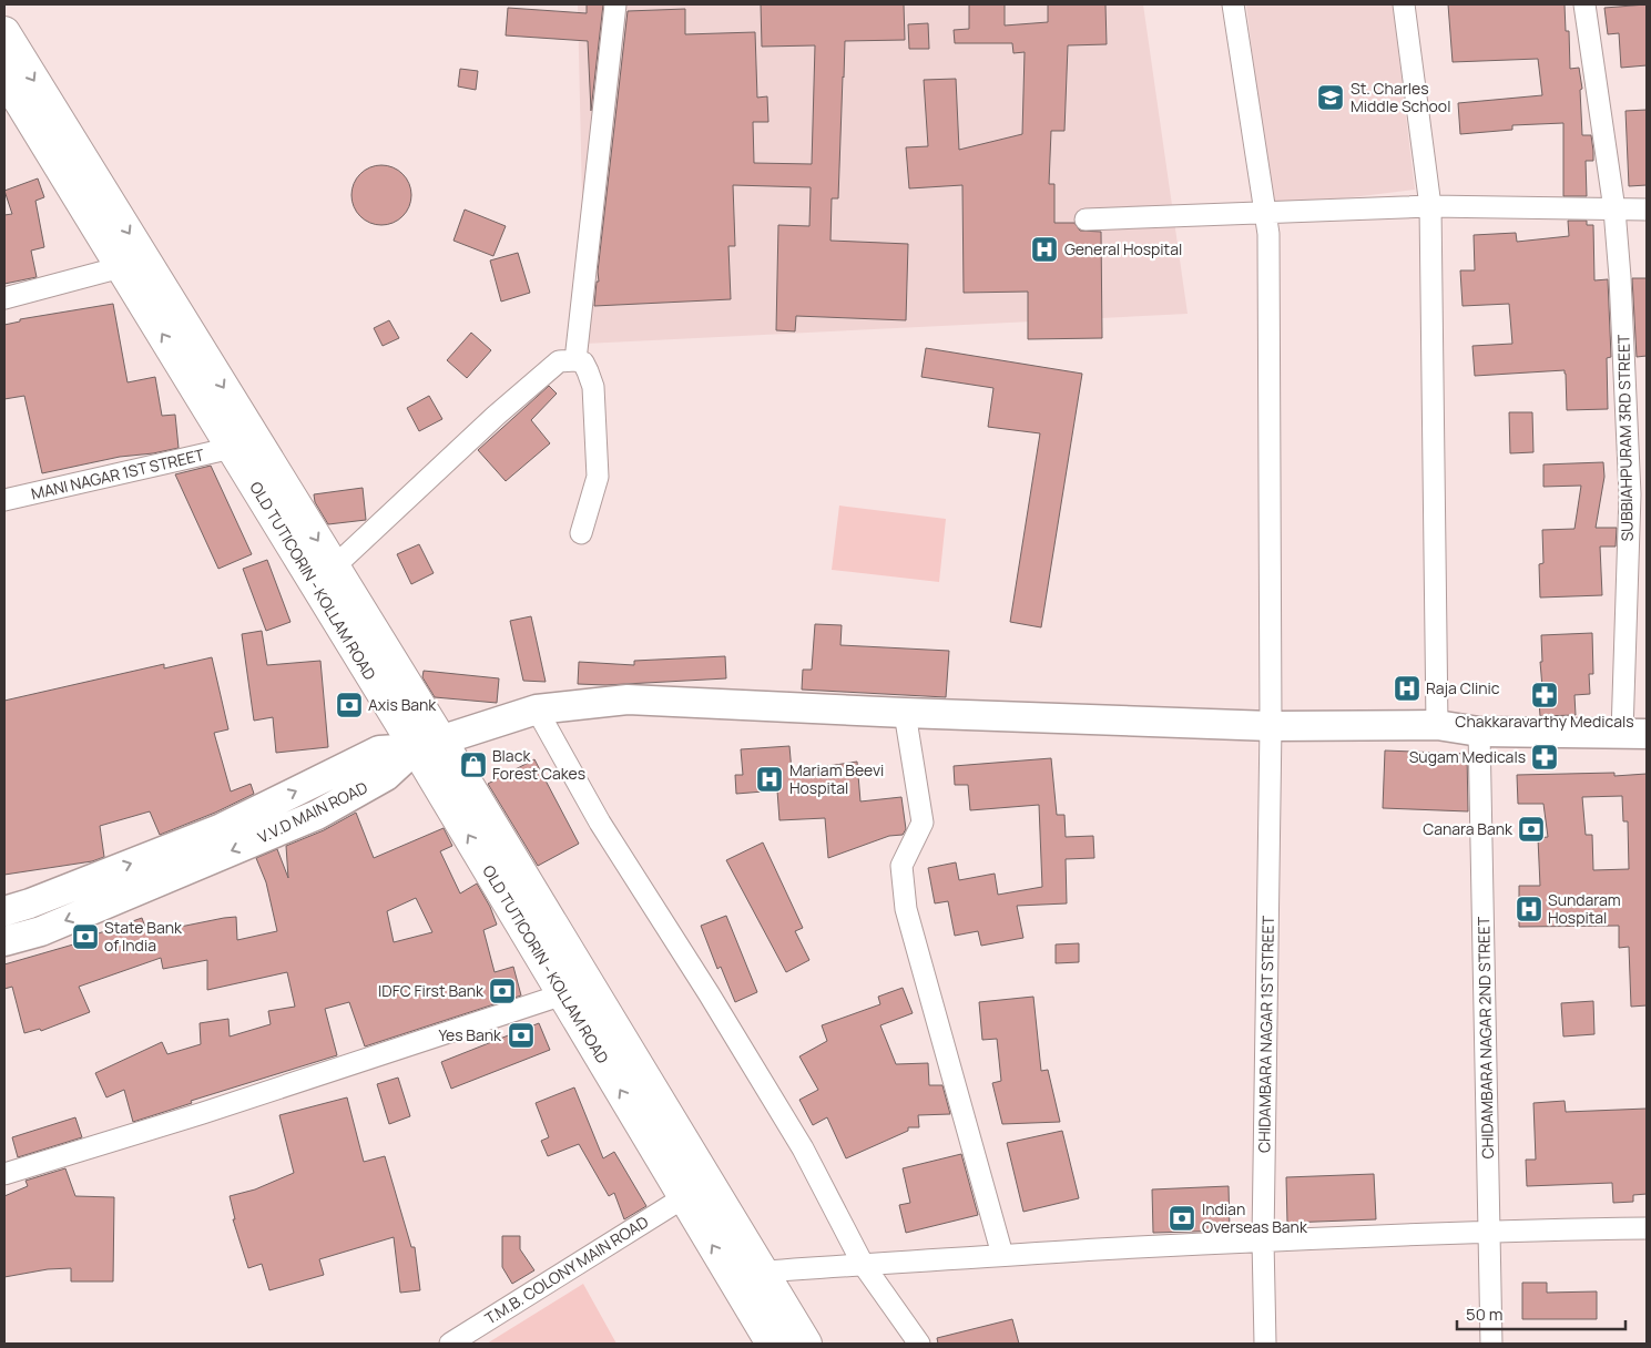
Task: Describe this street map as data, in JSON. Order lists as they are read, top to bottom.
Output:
{
  "streets": {
    "main road": ["OLD TUTICORIN - KOLLAM ROAD", "V.V.D MAIN ROAD"],
    "street": [
      "SUBBIAHPURAM 3RD STREET",
      "MANI NAGAR 1ST STREET",
      "CHIDAMBARA NAGAR 1ST STREET",
      "CHIDAMBARA NAGAR 2ND STREET",
      "T.M.B. COLONY MAIN ROAD"
    ]
  },
  "crossings": [
    ["MANI NAGAR 1ST STREET", "OLD TUTICORIN - KOLLAM ROAD"],
    ["OLD TUTICORIN - KOLLAM ROAD", "V.V.D MAIN ROAD"],
    ["OLD TUTICORIN - KOLLAM ROAD", "T.M.B. COLONY MAIN ROAD"]
  ],
  "places": {
    "school or university": ["St. Charles Middle School"],
    "hospital": [
      "General Hospital",
      "Raja Clinic",
      "Mariam Beevi Hospital",
      "Sundaram Hospital"
    ],
    "pharmacy": ["Chakkaravarthy Medicals", "Sugam Medicals"],
    "bank": [
      "Axis Bank",
      "Canara Bank",
      "State Bank of India",
      "IDFC First Bank",
      "Yes Bank",
      "Indian Overseas Bank"
    ],
    "shop": ["Black Forest Cakes"]
  },
  "scale_bar": "50 m"
}
